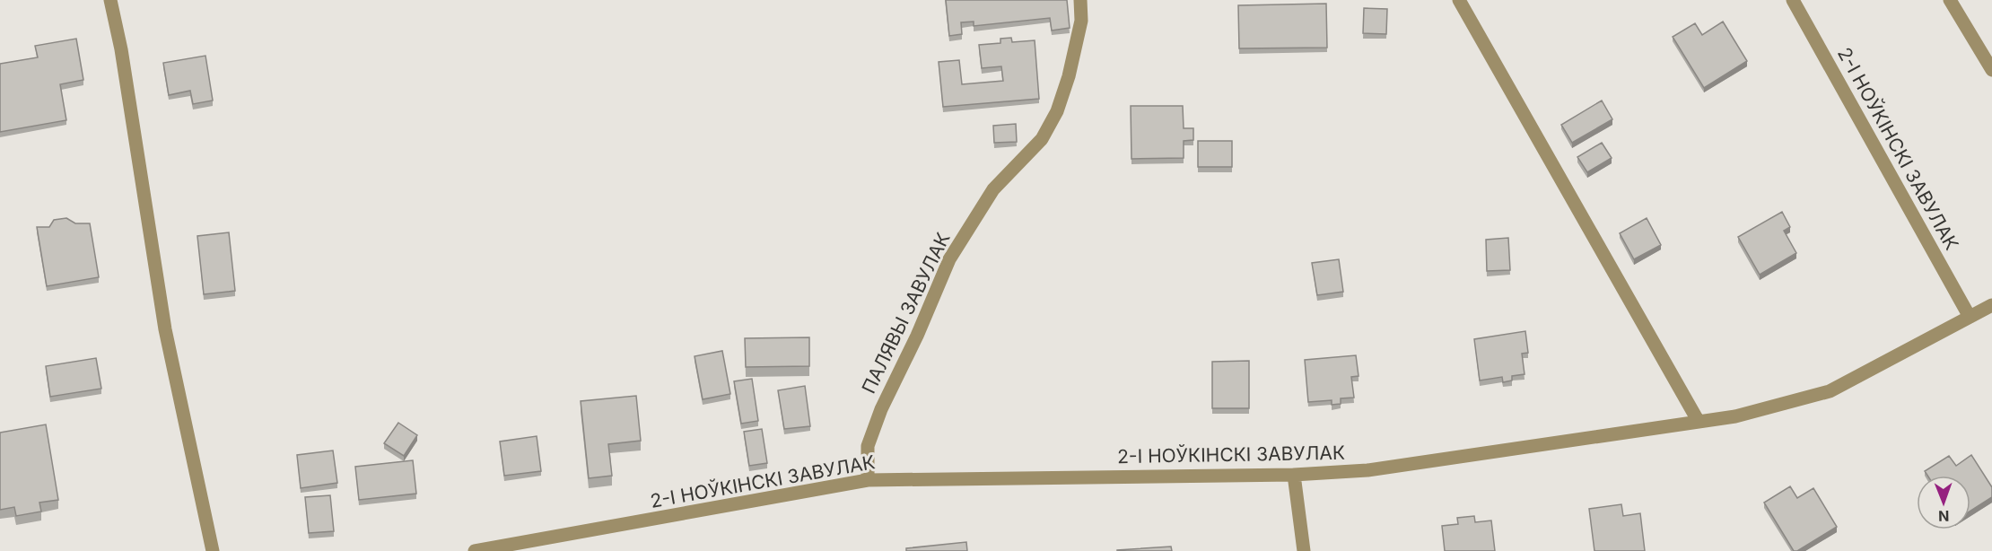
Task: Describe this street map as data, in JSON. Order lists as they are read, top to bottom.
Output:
{
  "streets": {
    "street": ["2-І НОЎКІНСКІ ЗАВУЛАК", "ПАЛЯВЫ ЗАВУЛАК"]
  },
  "crossings": [
    ["2-І НОЎКІНСКІ ЗАВУЛАК", "ПАЛЯВЫ ЗАВУЛАК"]
  ],
  "north": "bottom"
}
